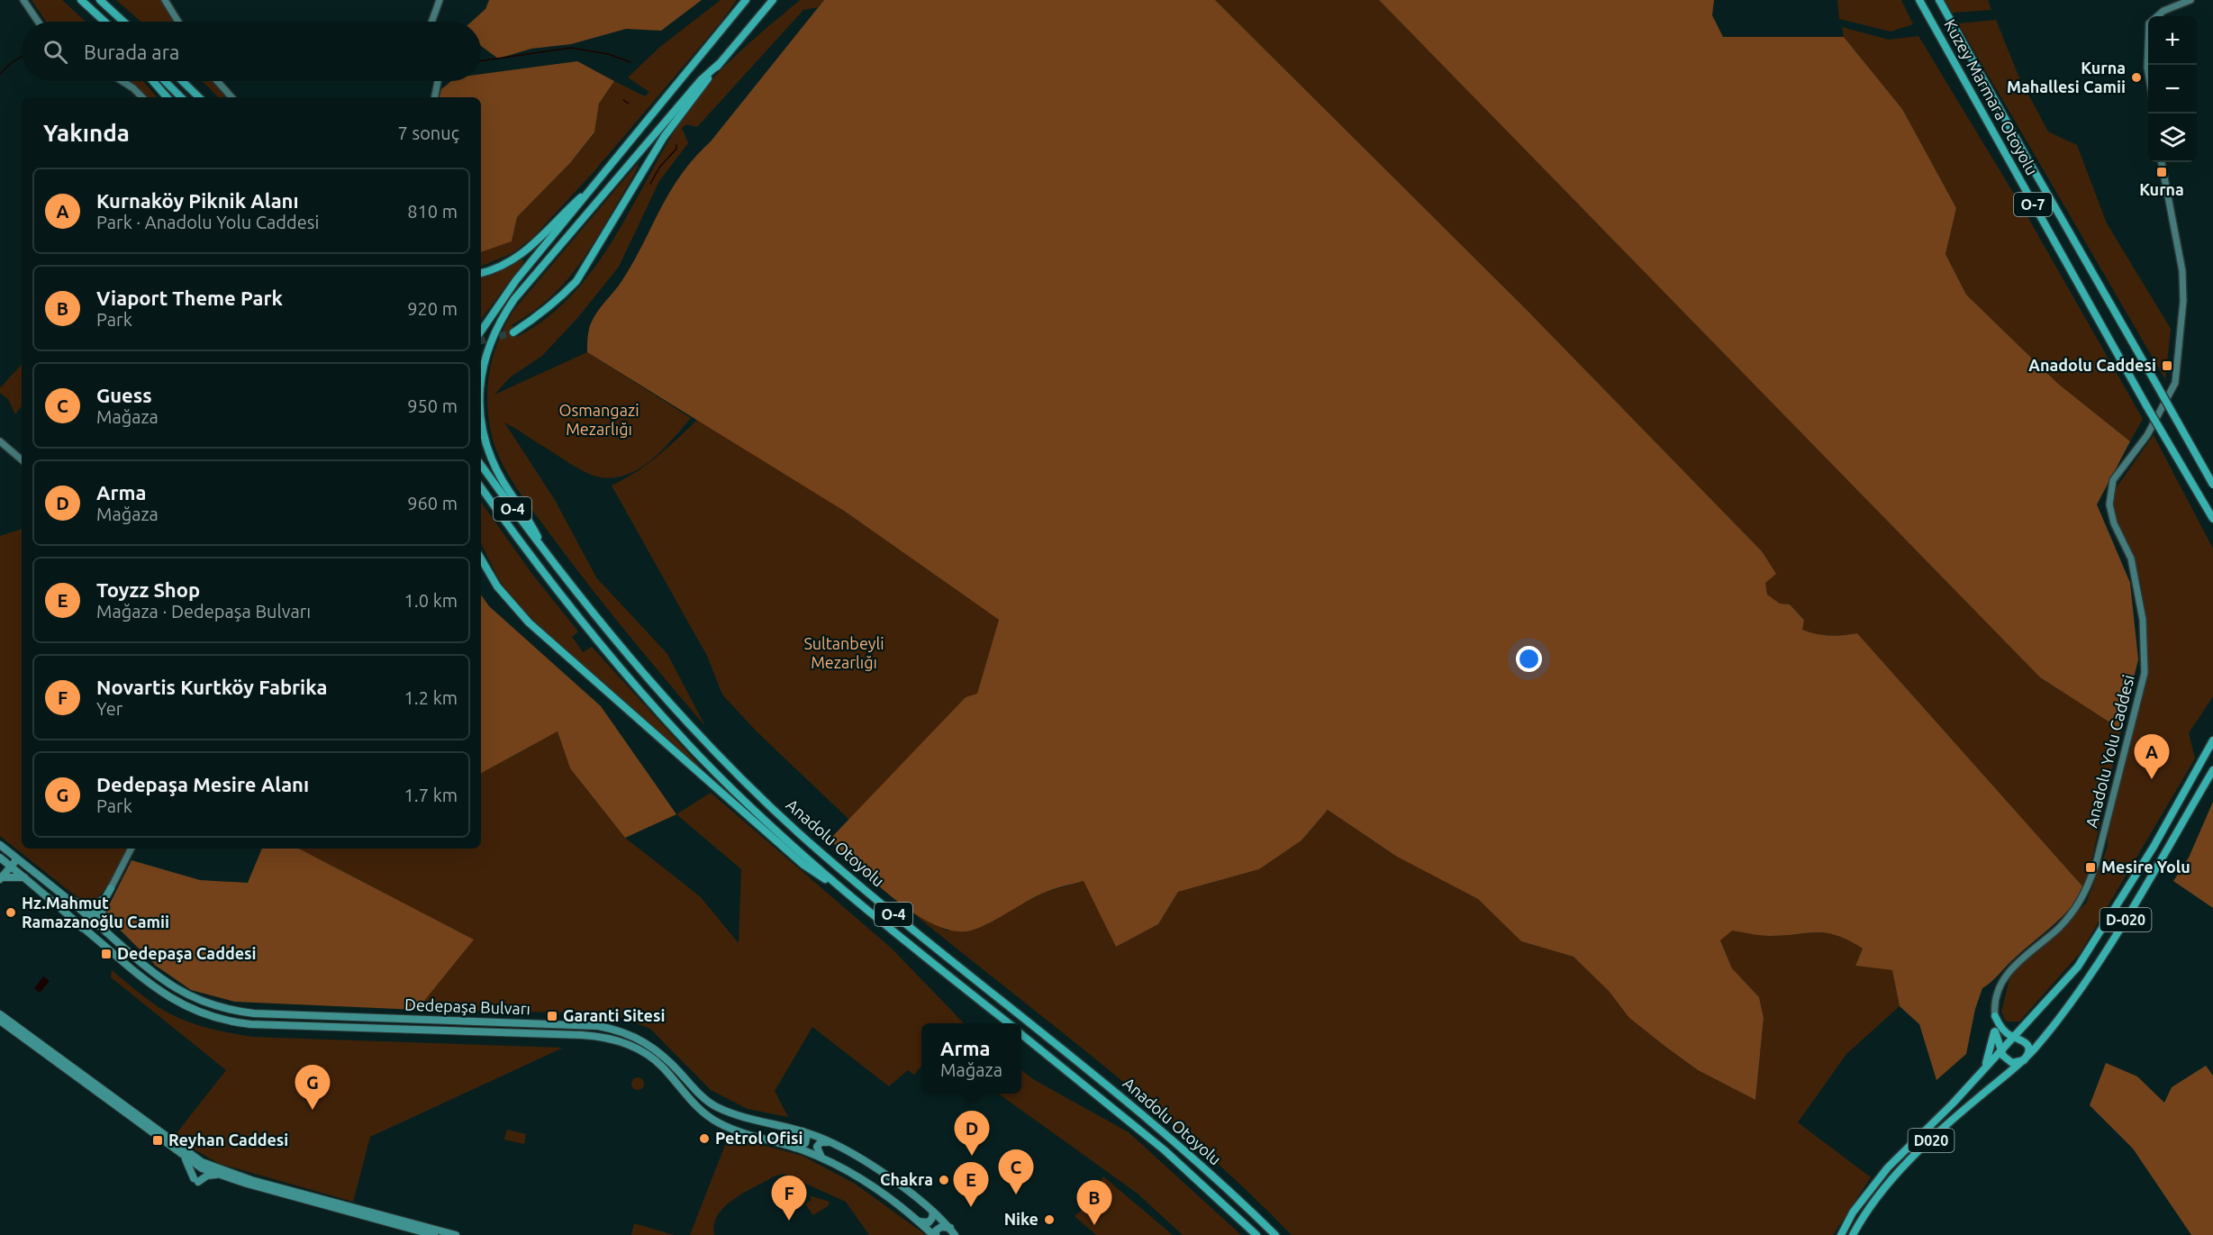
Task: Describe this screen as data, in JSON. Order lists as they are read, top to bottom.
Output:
{
  "streets": {
    "highway": [
      "Kuzey Marmara Otoyolu",
      "O-7",
      "O-4",
      "Anadolu Otoyolu",
      "D-020",
      "D020"
    ],
    "main road": ["Dedepaşa Bulvarı"],
    "street": ["Anadolu Yolu Caddesi"]
  },
  "crossings": [
    ["D-020", "D020"]
  ],
  "parks": ["Osmangazi Mezarlığı", "Sultanbeyli Mezarlığı"],
  "places": {
    "other": [
      "Kurna Mahallesi Camii",
      "Hz.Mahmut Ramazanoğlu Camii",
      "Petrol Ofisi",
      "Chakra",
      "Nike"
    ],
    "transit": [
      "Kurna",
      "Anadolu Caddesi",
      "Mesire Yolu",
      "Dedepaşa Caddesi",
      "Garanti Sitesi",
      "Reyhan Caddesi"
    ]
  },
  "page": {
    "map_buttons": ["+", "−"],
    "search": "Burada ara",
    "heading": ["Yakında", "7 sonuç"],
    "list": [
      {
        "mark": "A",
        "name": "Kurnaköy Piknik Alanı",
        "note": "Park · Anadolu Yolu Caddesi",
        "value": "810 m"
      },
      {
        "mark": "B",
        "name": "Viaport Theme Park",
        "note": "Park",
        "value": "920 m"
      },
      {
        "mark": "C",
        "name": "Guess",
        "note": "Mağaza",
        "value": "950 m"
      },
      {
        "mark": "D",
        "name": "Arma",
        "note": "Mağaza",
        "value": "960 m"
      },
      {
        "mark": "E",
        "name": "Toyzz Shop",
        "note": "Mağaza · Dedepaşa Bulvarı",
        "value": "1.0 km"
      },
      {
        "mark": "F",
        "name": "Novartis Kurtköy Fabrika",
        "note": "Yer",
        "value": "1.2 km"
      },
      {
        "mark": "G",
        "name": "Dedepaşa Mesire Alanı",
        "note": "Park",
        "value": "1.7 km"
      }
    ],
    "pins": [
      "A",
      "G",
      "D",
      "C",
      "E",
      "F",
      "B"
    ],
    "popup": ["Arma", "Mağaza"]
  }
}
